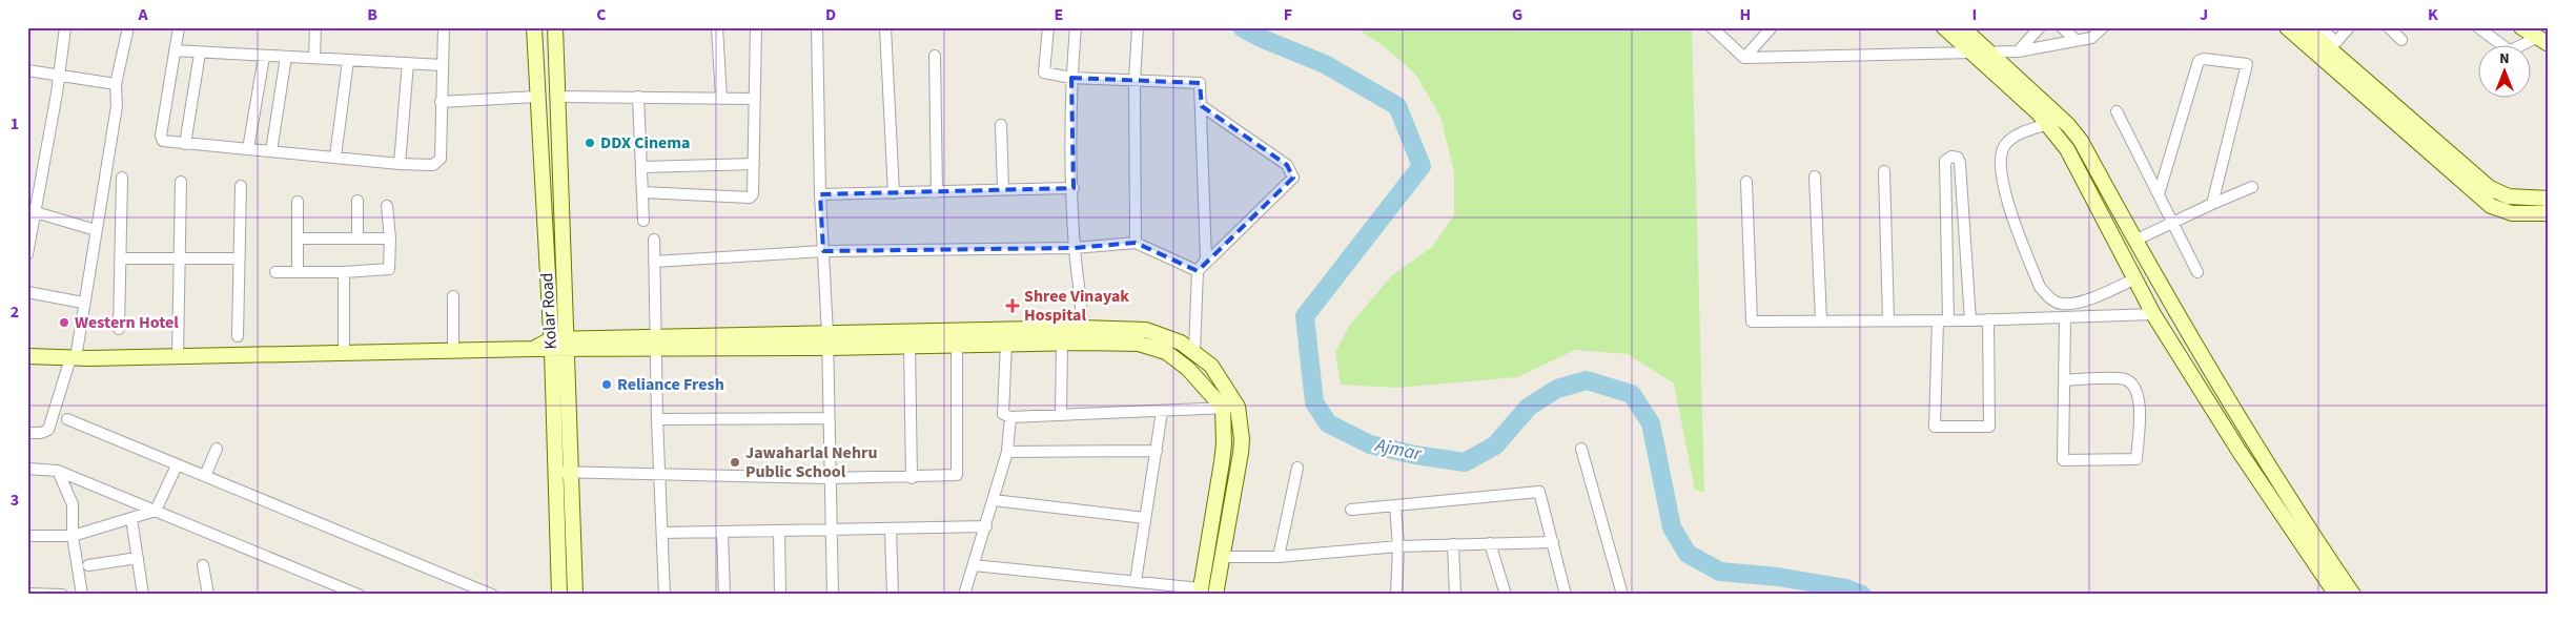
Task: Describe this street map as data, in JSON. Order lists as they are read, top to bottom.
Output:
{
  "streets": {
    "street": ["Kolar Road"]
  },
  "water": ["Ajmar"],
  "places": {
    "other": [
      "DDX Cinema",
      "Western Hotel",
      "Reliance Fresh",
      "Jawaharlal Nehru Public School"
    ],
    "health": ["Shree Vinayak Hospital"]
  },
  "north": "top",
  "grid": {
    "columns": [
      "A",
      "B",
      "C",
      "D",
      "E",
      "F",
      "G",
      "H",
      "I",
      "J",
      "K"
    ],
    "rows": ["1", "2", "3"]
  }
}
